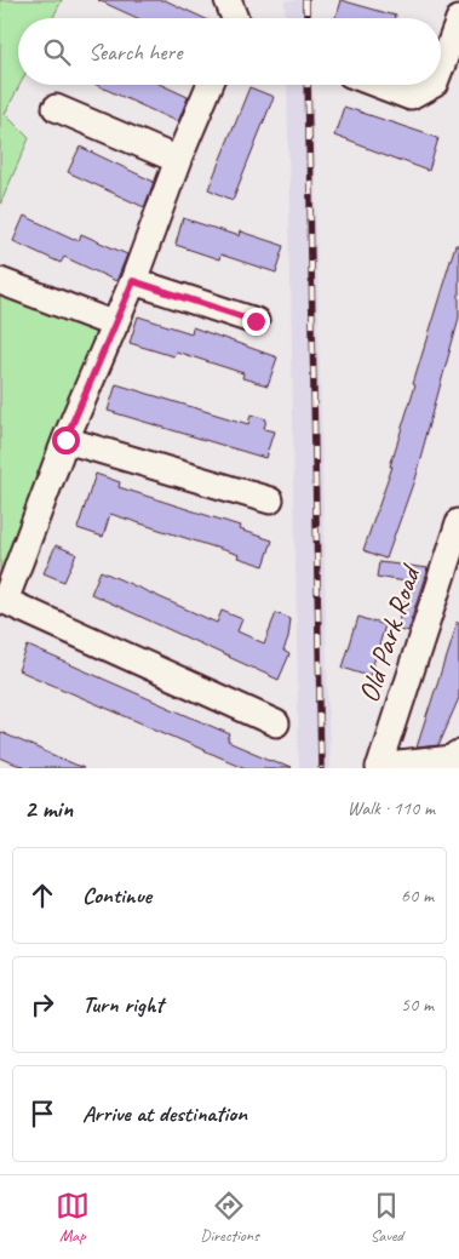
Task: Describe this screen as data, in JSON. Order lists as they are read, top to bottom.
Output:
{
  "streets": {
    "street": ["Old Park Road"]
  },
  "page": {
    "search": "Search here",
    "heading": ["2 min", "Walk · 110 m"],
    "list": [
      ["Continue", "60 m"],
      ["Turn right", "50 m"],
      "Arrive at destination"
    ],
    "nav": ["Map", "Directions", "Saved"]
  }
}
